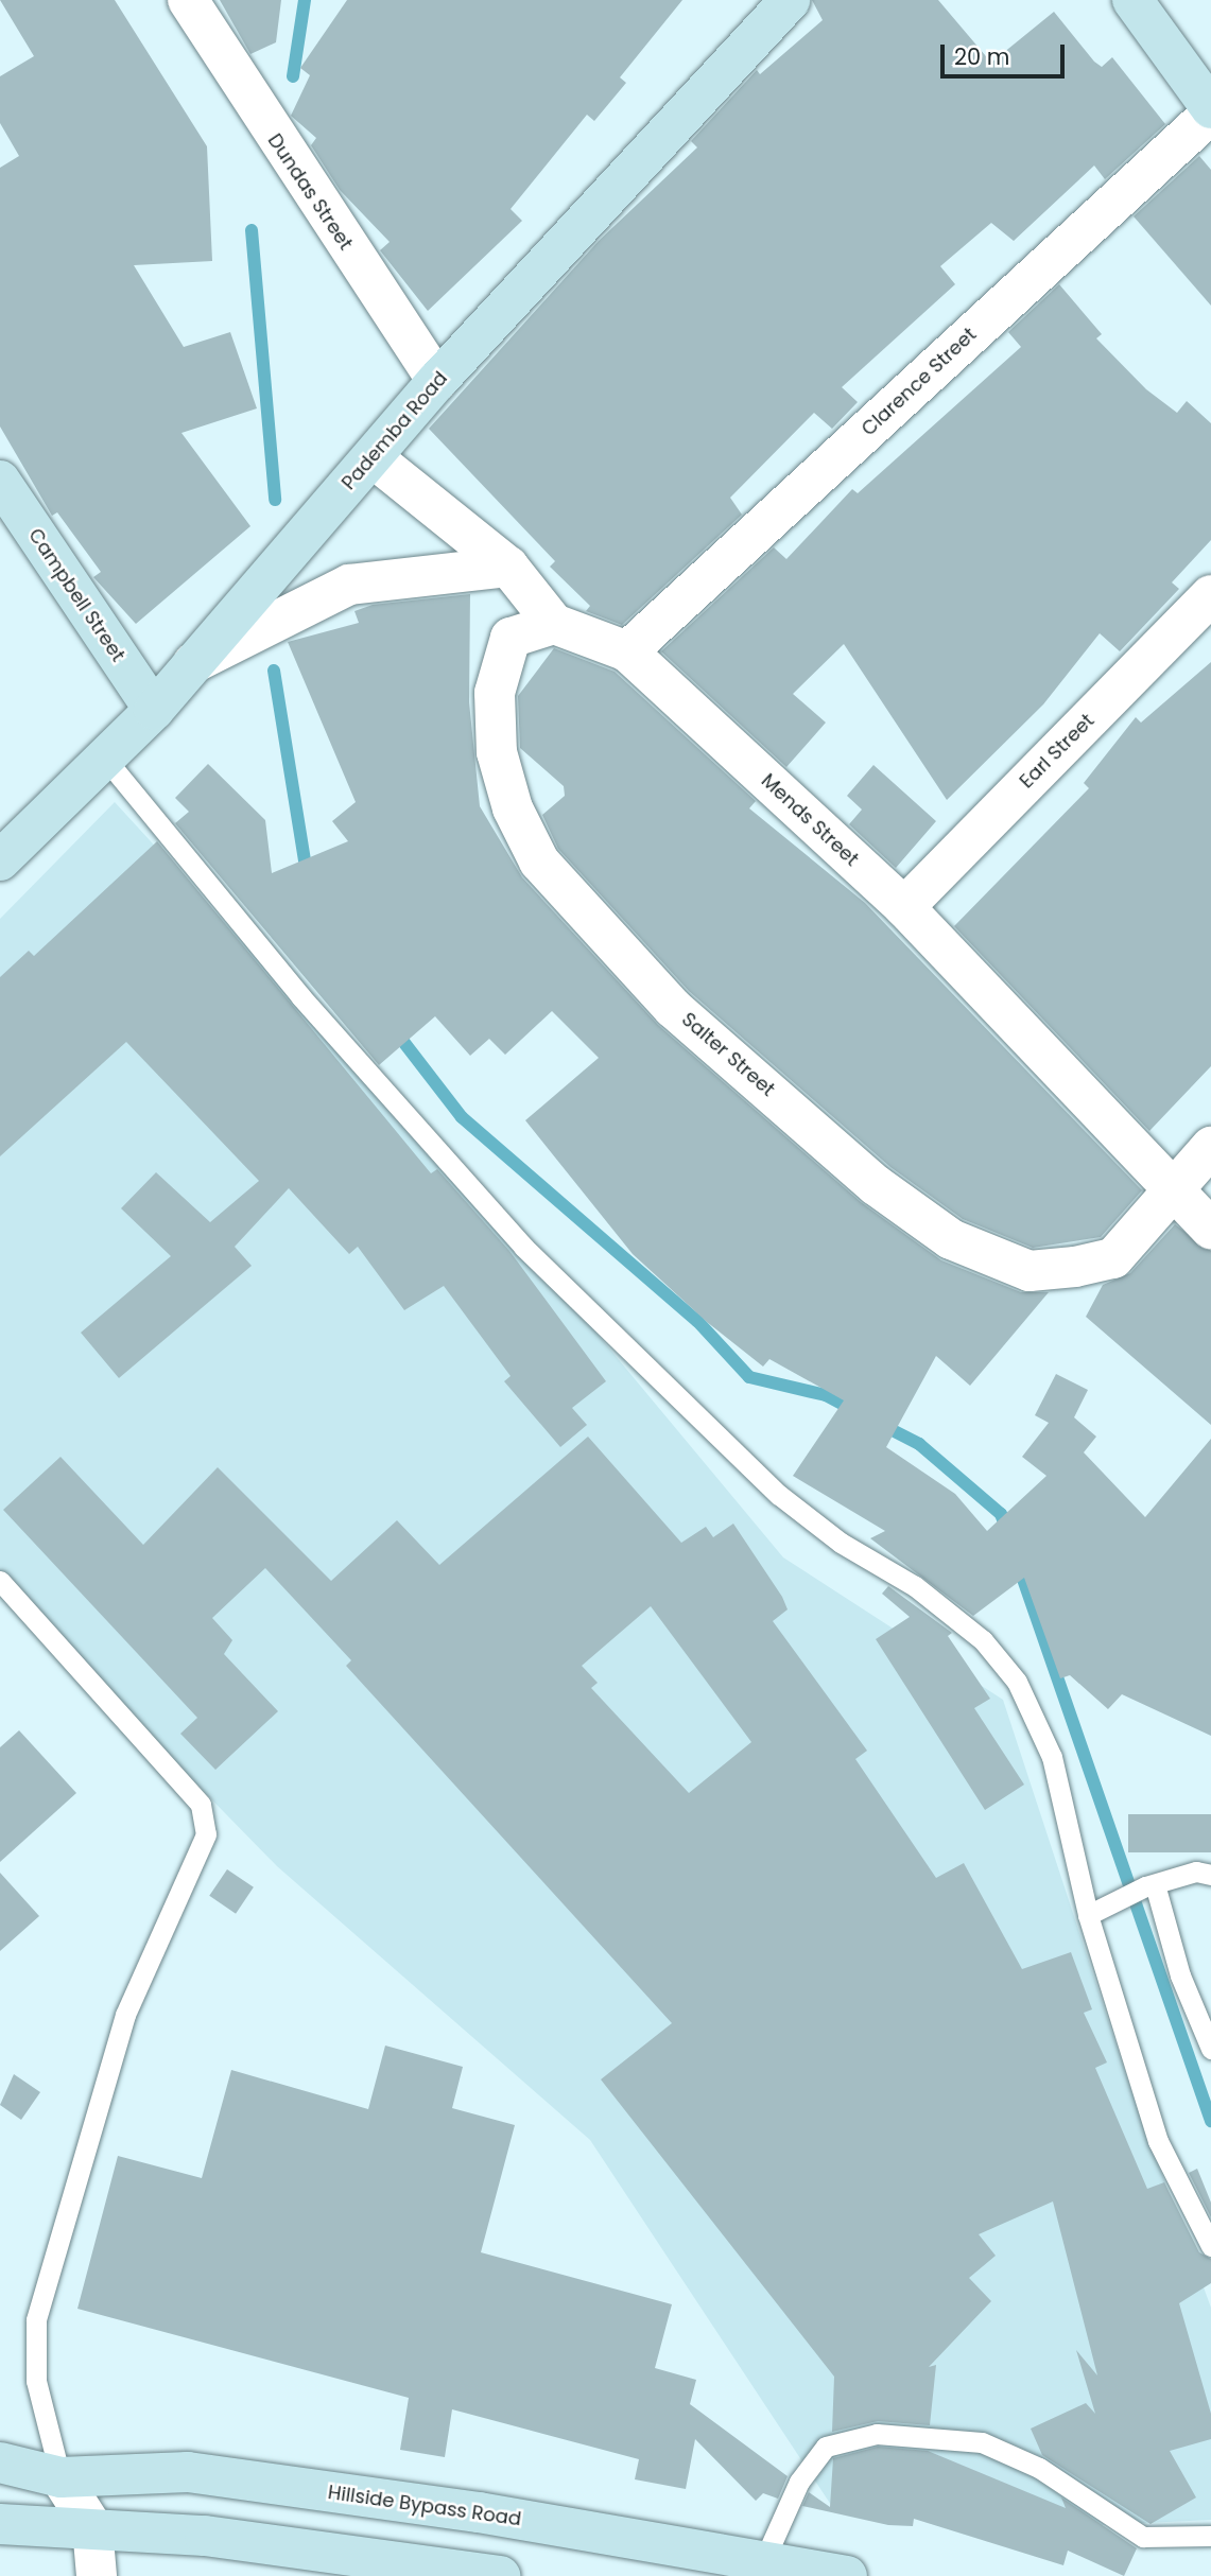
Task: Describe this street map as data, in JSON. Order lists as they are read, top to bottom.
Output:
{
  "streets": {
    "main road": ["Pademba Road", "Campbell Street", "Hillside Bypass Road"],
    "street": [
      "Dundas Street",
      "Clarence Street",
      "Earl Street",
      "Mends Street",
      "Salter Street"
    ]
  },
  "crossings": [
    ["Dundas Street", "Pademba Road"],
    ["Clarence Street", "Mends Street"],
    ["Pademba Road", "Campbell Street"],
    ["Earl Street", "Mends Street"],
    ["Mends Street", "Salter Street"]
  ],
  "scale_bar": "20 m"
}
